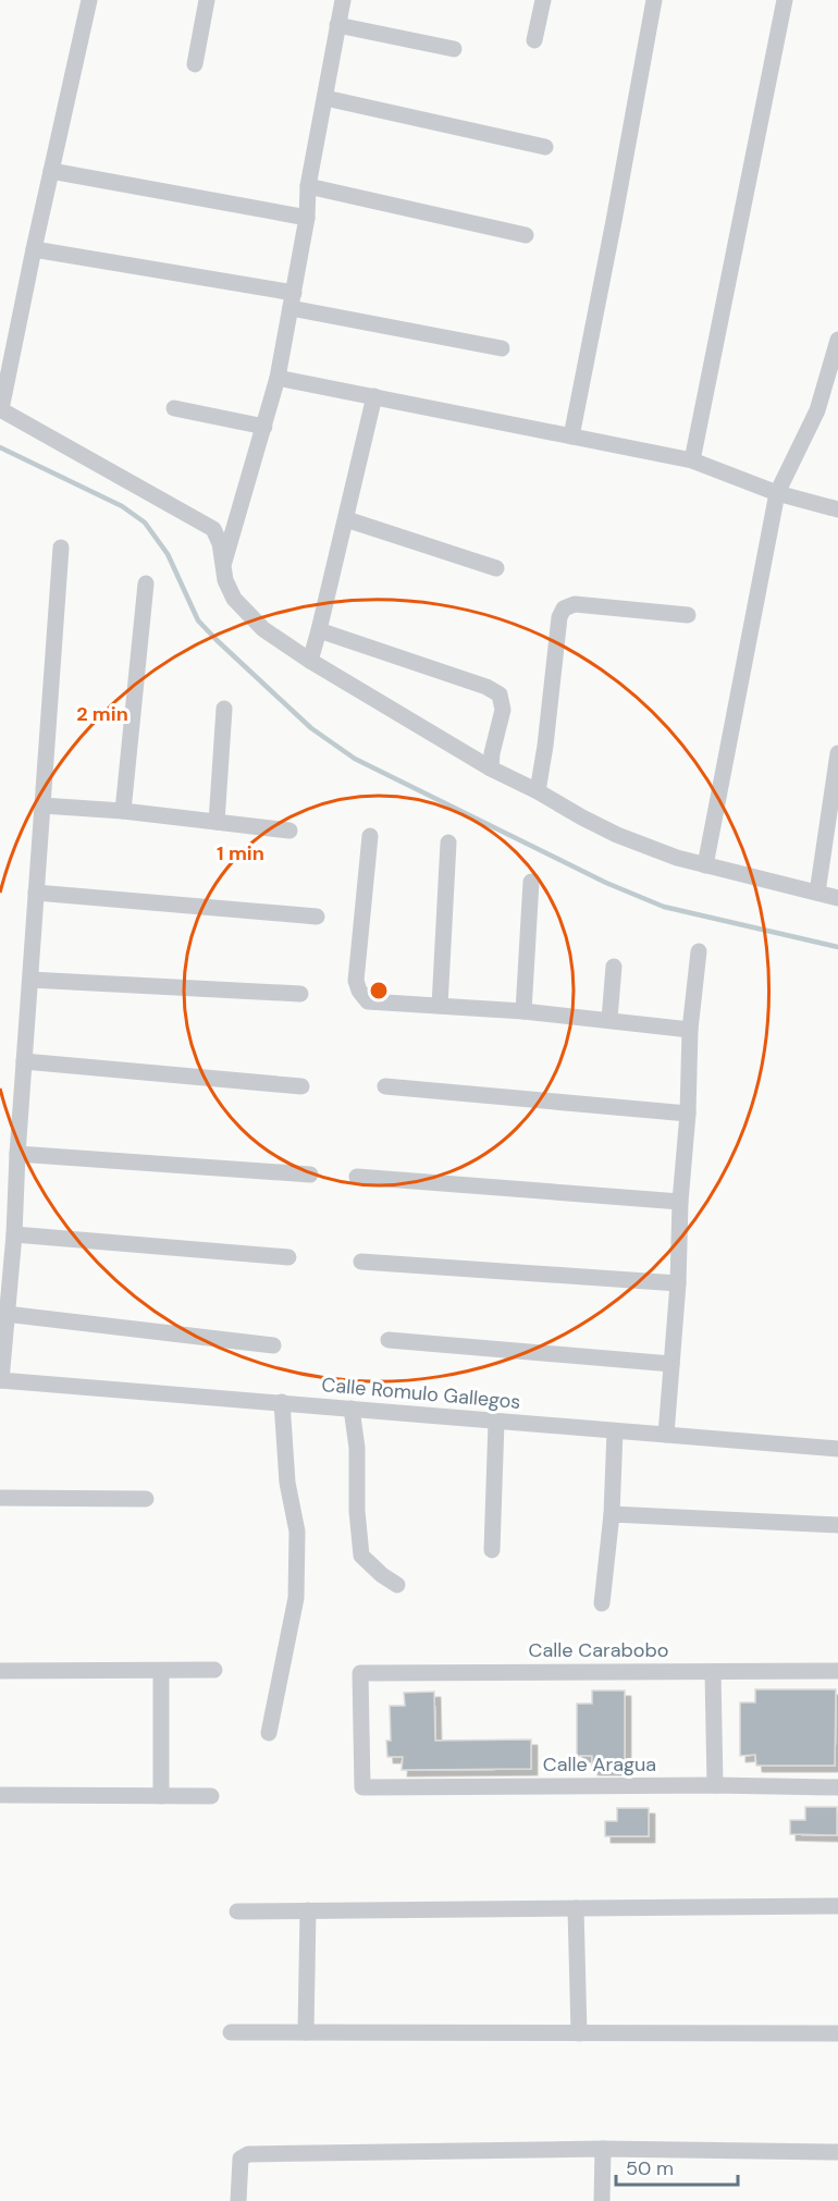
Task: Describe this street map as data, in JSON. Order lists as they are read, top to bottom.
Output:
{
  "streets": {
    "street": ["Calle Romulo Gallegos", "Calle Carabobo", "Calle Aragua"]
  },
  "crossings": [
    ["Calle Carabobo", "Calle Aragua"]
  ],
  "scale_bar": "50 m",
  "rings": ["2 min", "1 min"]
}
